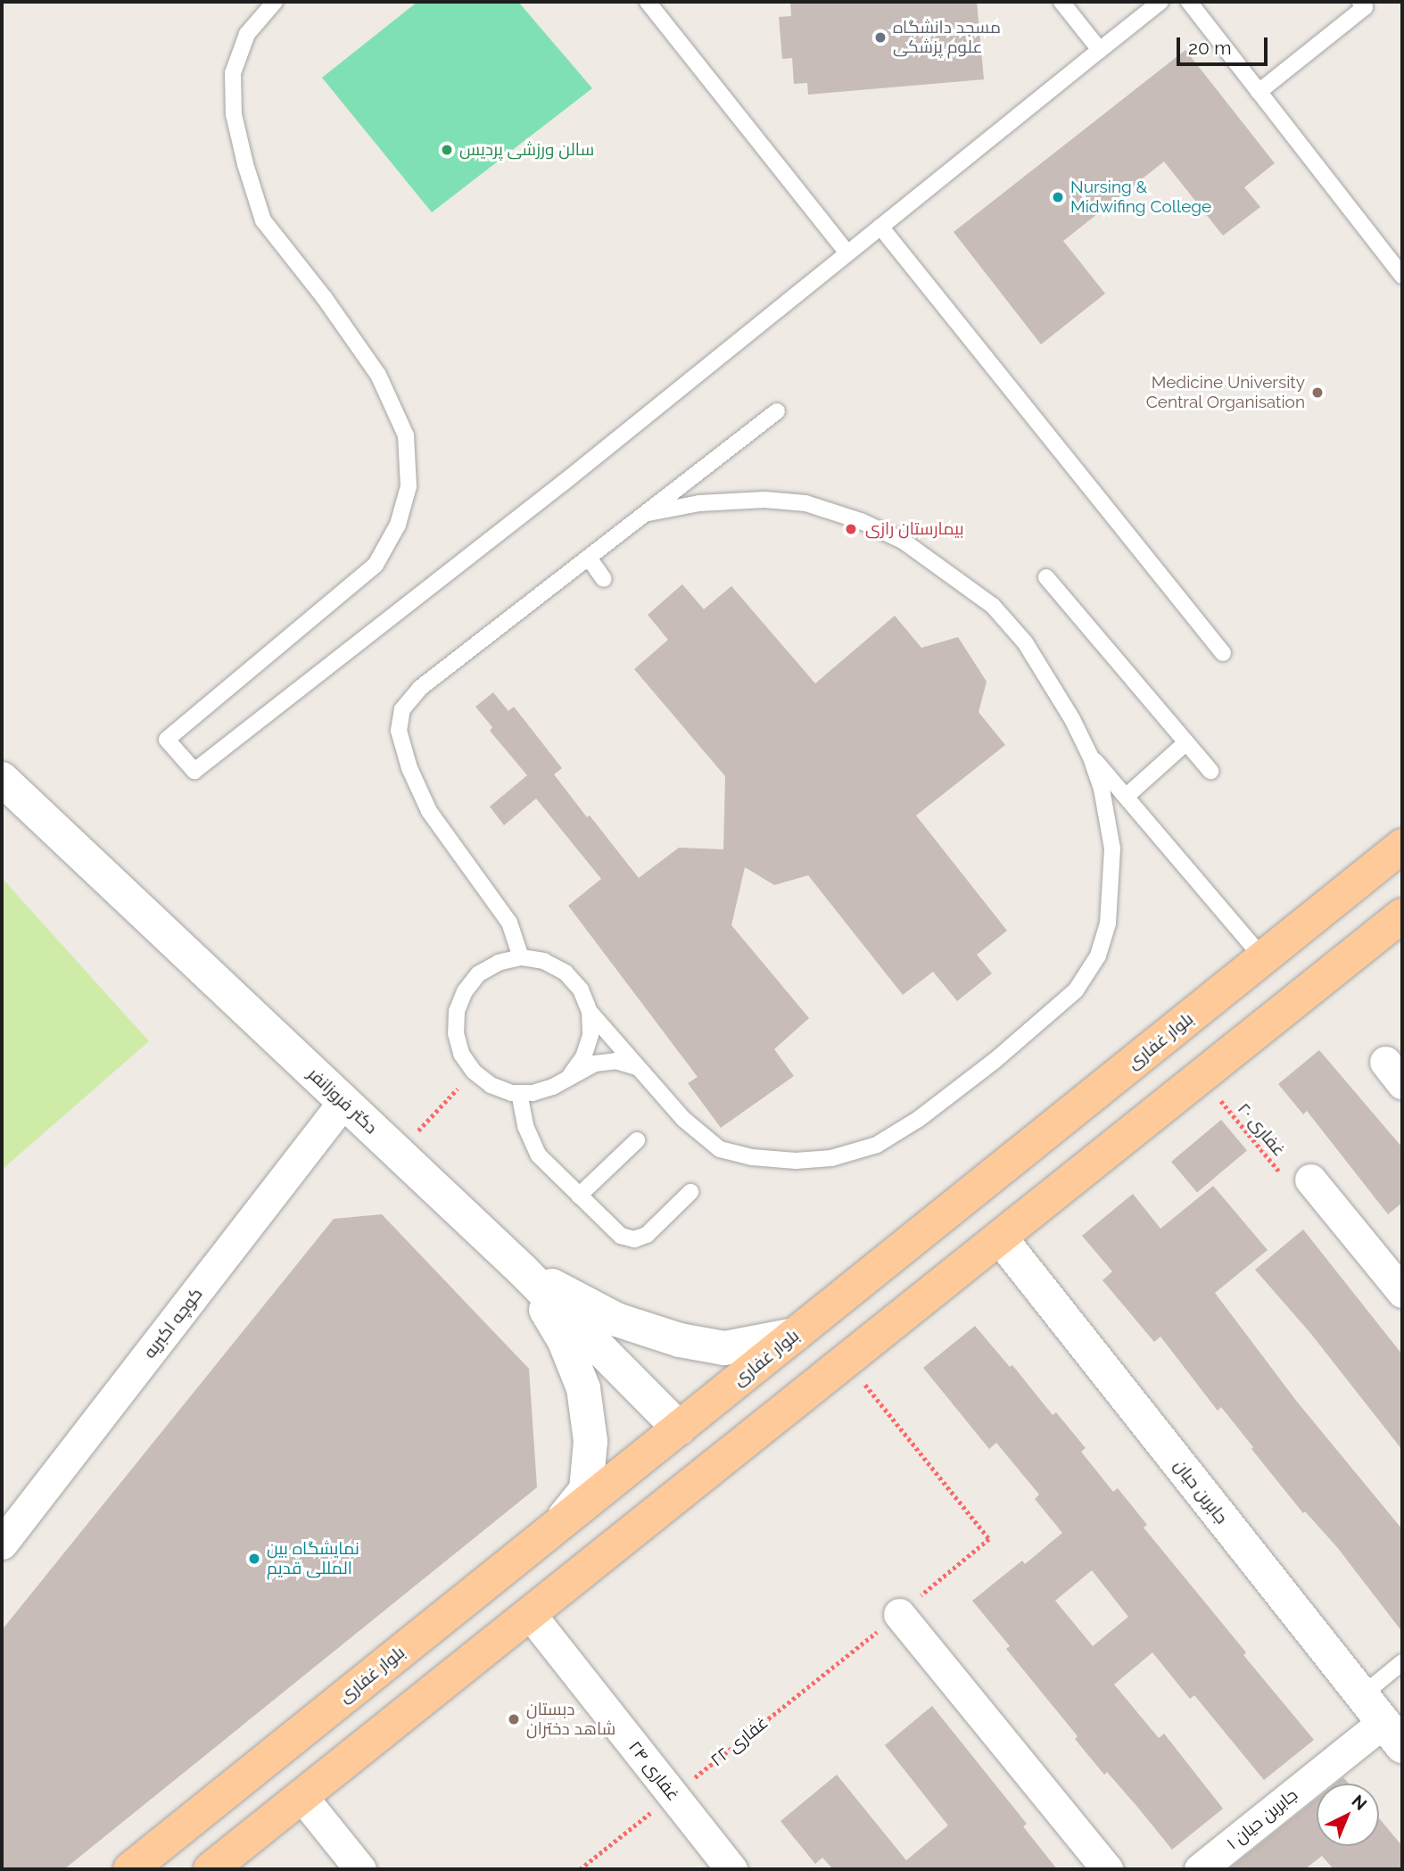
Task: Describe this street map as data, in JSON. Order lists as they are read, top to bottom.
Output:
{
  "streets": {
    "main road": ["بلوار غفاری"],
    "street": [
      "دکتر فروزانفر",
      "کوچه اکبریه",
      "جابربن حیان",
      "غفاری ۲۴",
      "جابربن حیان ۱"
    ],
    "path": ["غفاری ۲۰", "غفاری ۲۲"]
  },
  "crossings": [
    ["بلوار غفاری", "دکتر فروزانفر"],
    ["دکتر فروزانفر", "کوچه اکبریه"],
    ["جابربن حیان", "جابربن حیان ۱"],
    ["غفاری ۲۲", "غفاری ۲۴"]
  ],
  "places": [
    "مسجد دانشگاه علوم پزشکی",
    "سالن ورزشی پردیس",
    "Nursing & Midwifing College",
    "Medicine University Central Organisation",
    "بیمارستان رازی",
    "نمایشگاه بین المللی قدیم",
    "دبستان شاهد دختران"
  ],
  "scale_bar": "20 m",
  "north": "top right"
}
